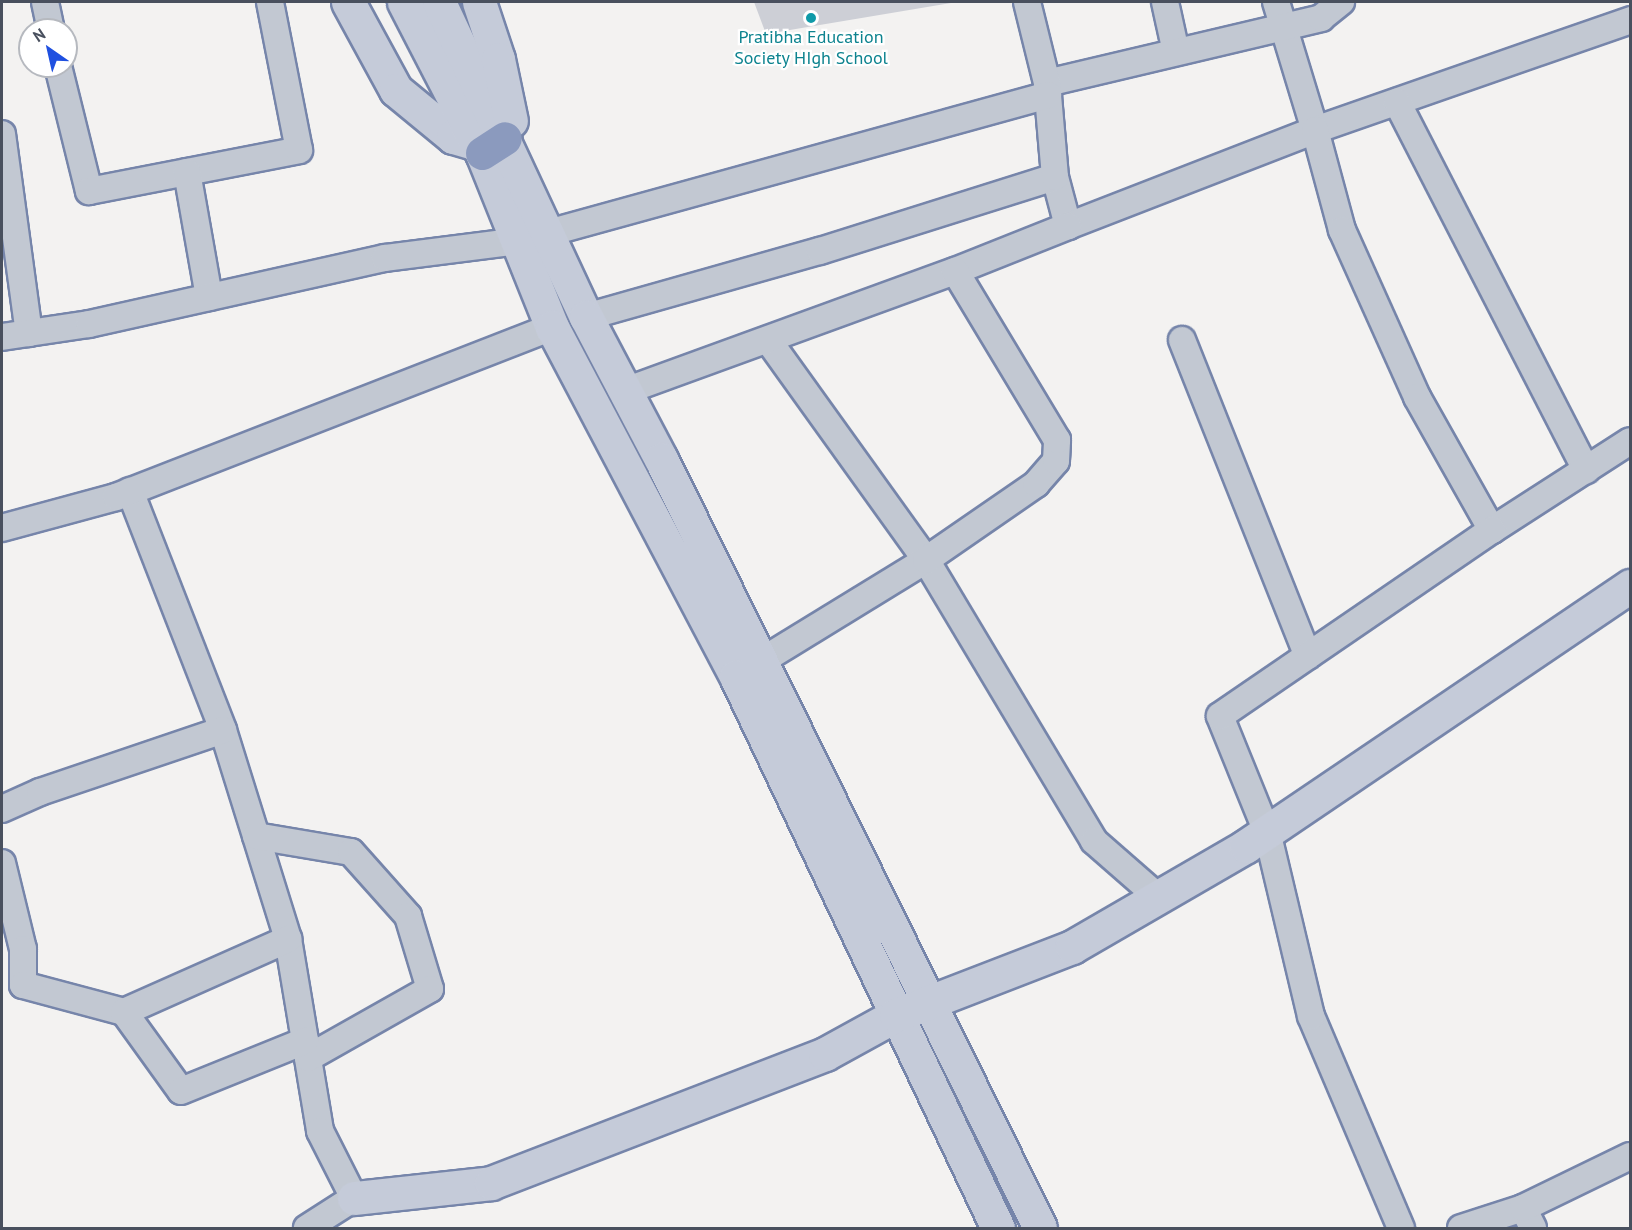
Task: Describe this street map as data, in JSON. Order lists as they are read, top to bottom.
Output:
{
  "places": ["Pratibha Education Society HIgh School"],
  "north": "top left"
}
